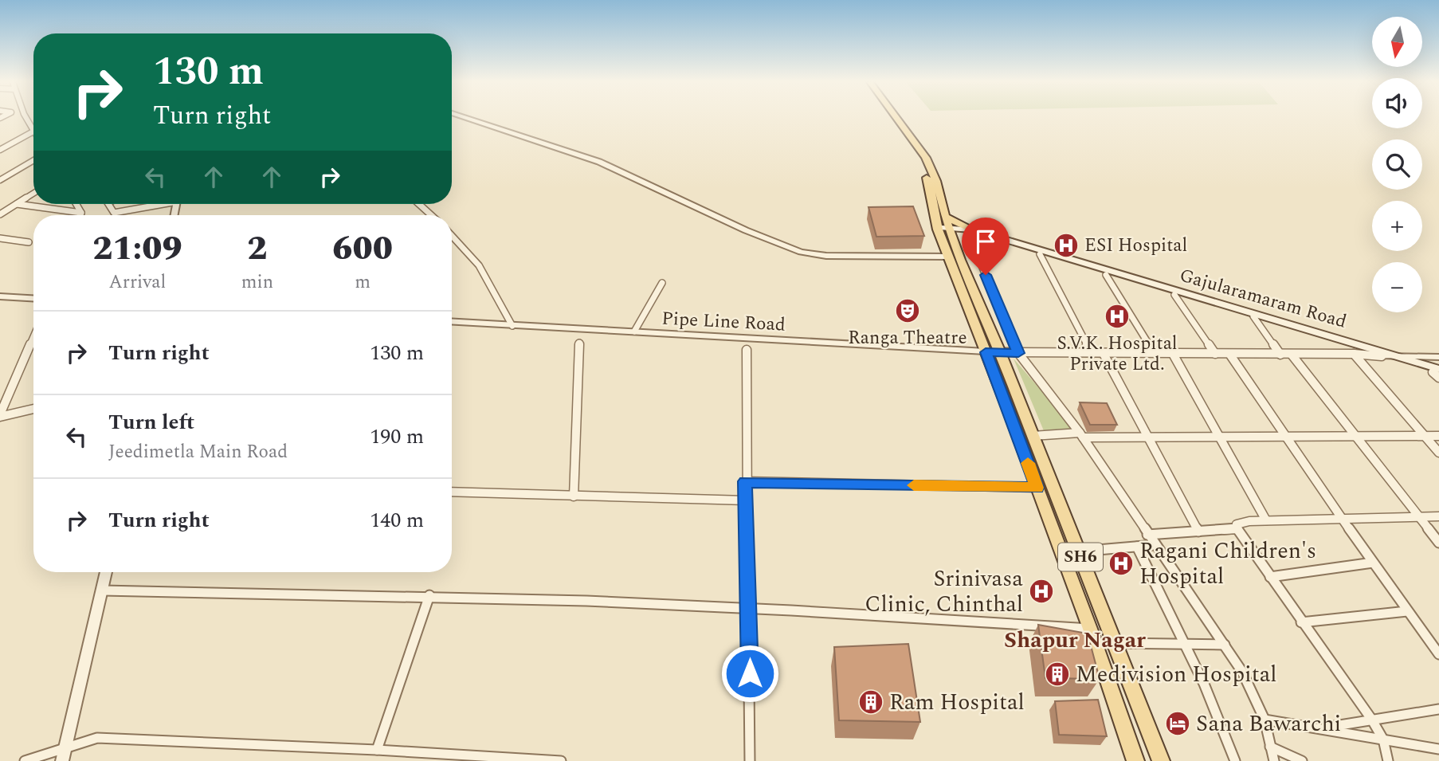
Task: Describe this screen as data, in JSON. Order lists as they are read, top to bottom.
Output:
{
  "streets": {
    "main road": ["Gajularamaram Road", "SH6"],
    "street": ["Pipe Line Road"]
  },
  "crossings": [
    ["Gajularamaram Road", "SH6"],
    ["Pipe Line Road", "SH6"]
  ],
  "districts": ["Shapur Nagar"],
  "places": {
    "hospital": [
      "ESI Hospital",
      "S.V.K. Hospital Private Ltd.",
      "Ragani Children's Hospital",
      "Srinivasa Clinic, Chinthal"
    ],
    "theatre": ["Ranga Theatre"],
    "building": ["Medivision Hospital", "Ram Hospital"],
    "hotel": ["Sana Bawarchi"]
  },
  "north": "bottom",
  "page": {
    "map_buttons": ["+", "−"],
    "turn": ["130 m", "Turn right"],
    "eta": [
      "21:09",
      "Arrival",
      "2",
      "min",
      "600",
      "m"
    ],
    "list": [
      {
        "name": "Turn right",
        "value": "130 m"
      },
      {
        "name": "Turn left",
        "note": "Jeedimetla Main Road",
        "value": "190 m"
      },
      {
        "name": "Turn right",
        "value": "140 m"
      }
    ]
  }
}
